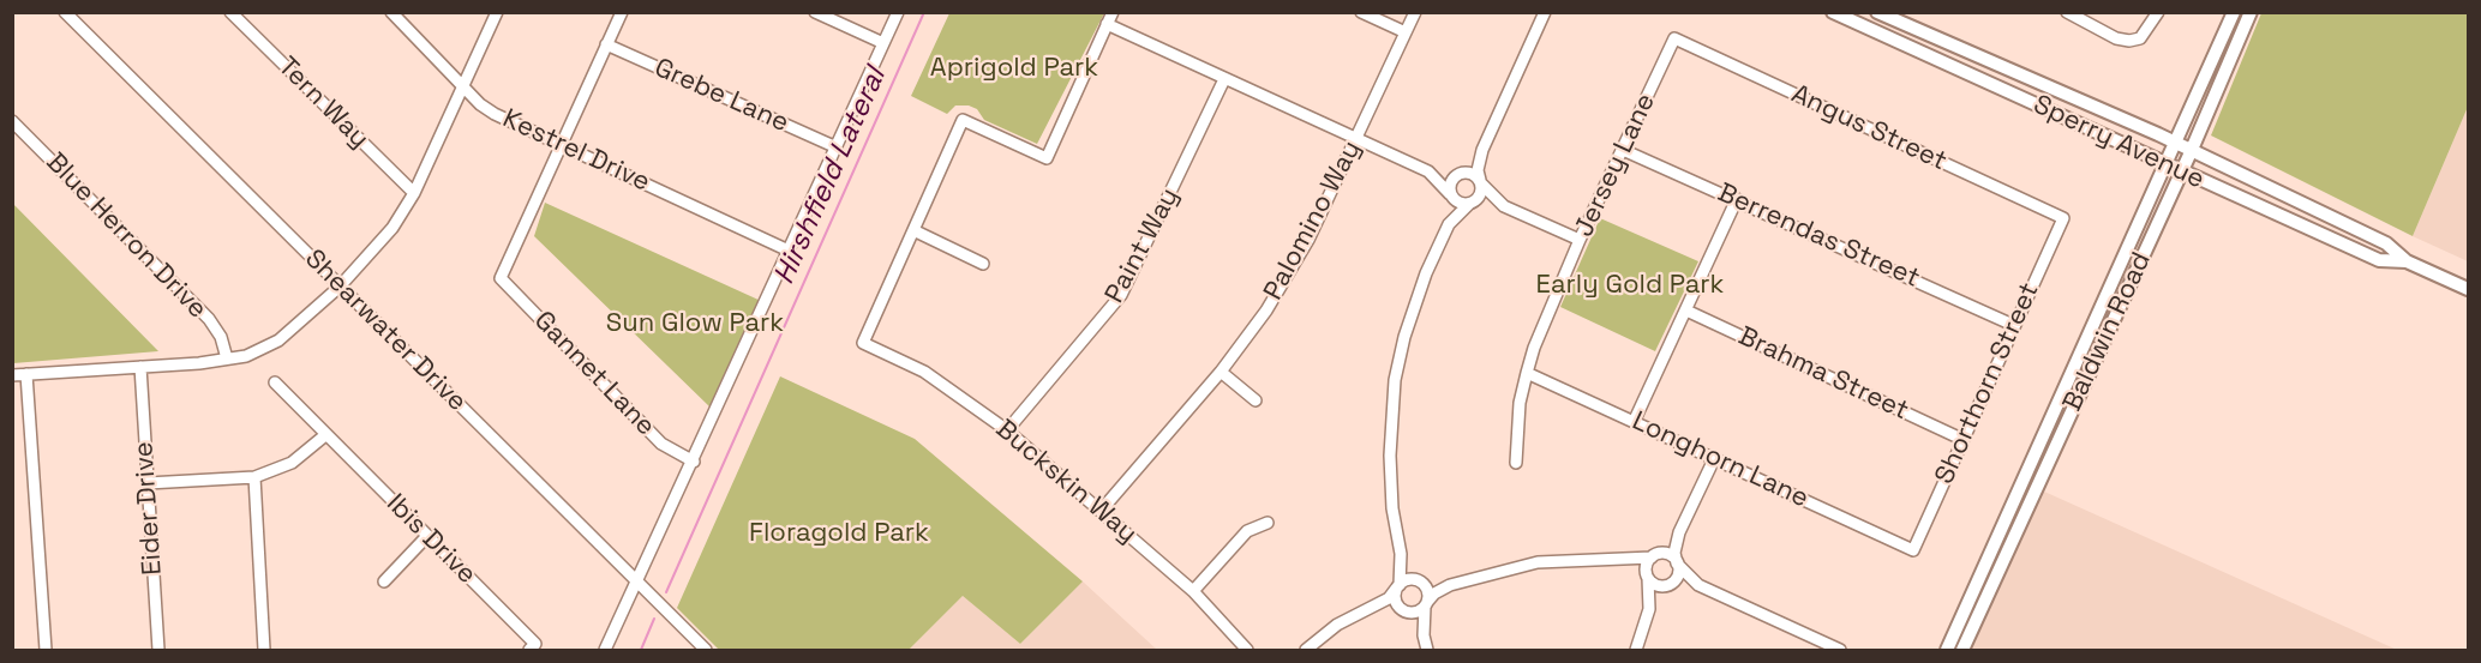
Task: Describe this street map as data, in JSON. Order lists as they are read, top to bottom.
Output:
{
  "streets": {
    "main road": ["Sperry Avenue", "Baldwin Road"],
    "street": [
      "Grebe Lane",
      "Tern Way",
      "Angus Street",
      "Kestrel Drive",
      "Jersey Lane",
      "Palomino Way",
      "Blue Herron Drive",
      "Berrendas Street",
      "Paint Way",
      "Shearwater Drive",
      "Gannet Lane",
      "Brahma Street",
      "Shorthorn Street",
      "Longhorn Lane",
      "Buckskin Way",
      "Eider Drive",
      "Ibis Drive"
    ]
  },
  "crossings": [
    ["Angus Street", "Jersey Lane"],
    ["Angus Street", "Shorthorn Street"],
    ["Sperry Avenue", "Baldwin Road"],
    ["Kestrel Drive", "Gannet Lane"],
    ["Jersey Lane", "Berrendas Street"],
    ["Jersey Lane", "Longhorn Lane"],
    ["Palomino Way", "Buckskin Way"],
    ["Berrendas Street", "Shorthorn Street"],
    ["Paint Way", "Buckskin Way"],
    ["Brahma Street", "Shorthorn Street"],
    ["Shorthorn Street", "Longhorn Lane"]
  ],
  "water": ["Hirshfield Lateral"],
  "parks": [
    "Aprigold Park",
    "Early Gold Park",
    "Sun Glow Park",
    "Floragold Park"
  ]
}
